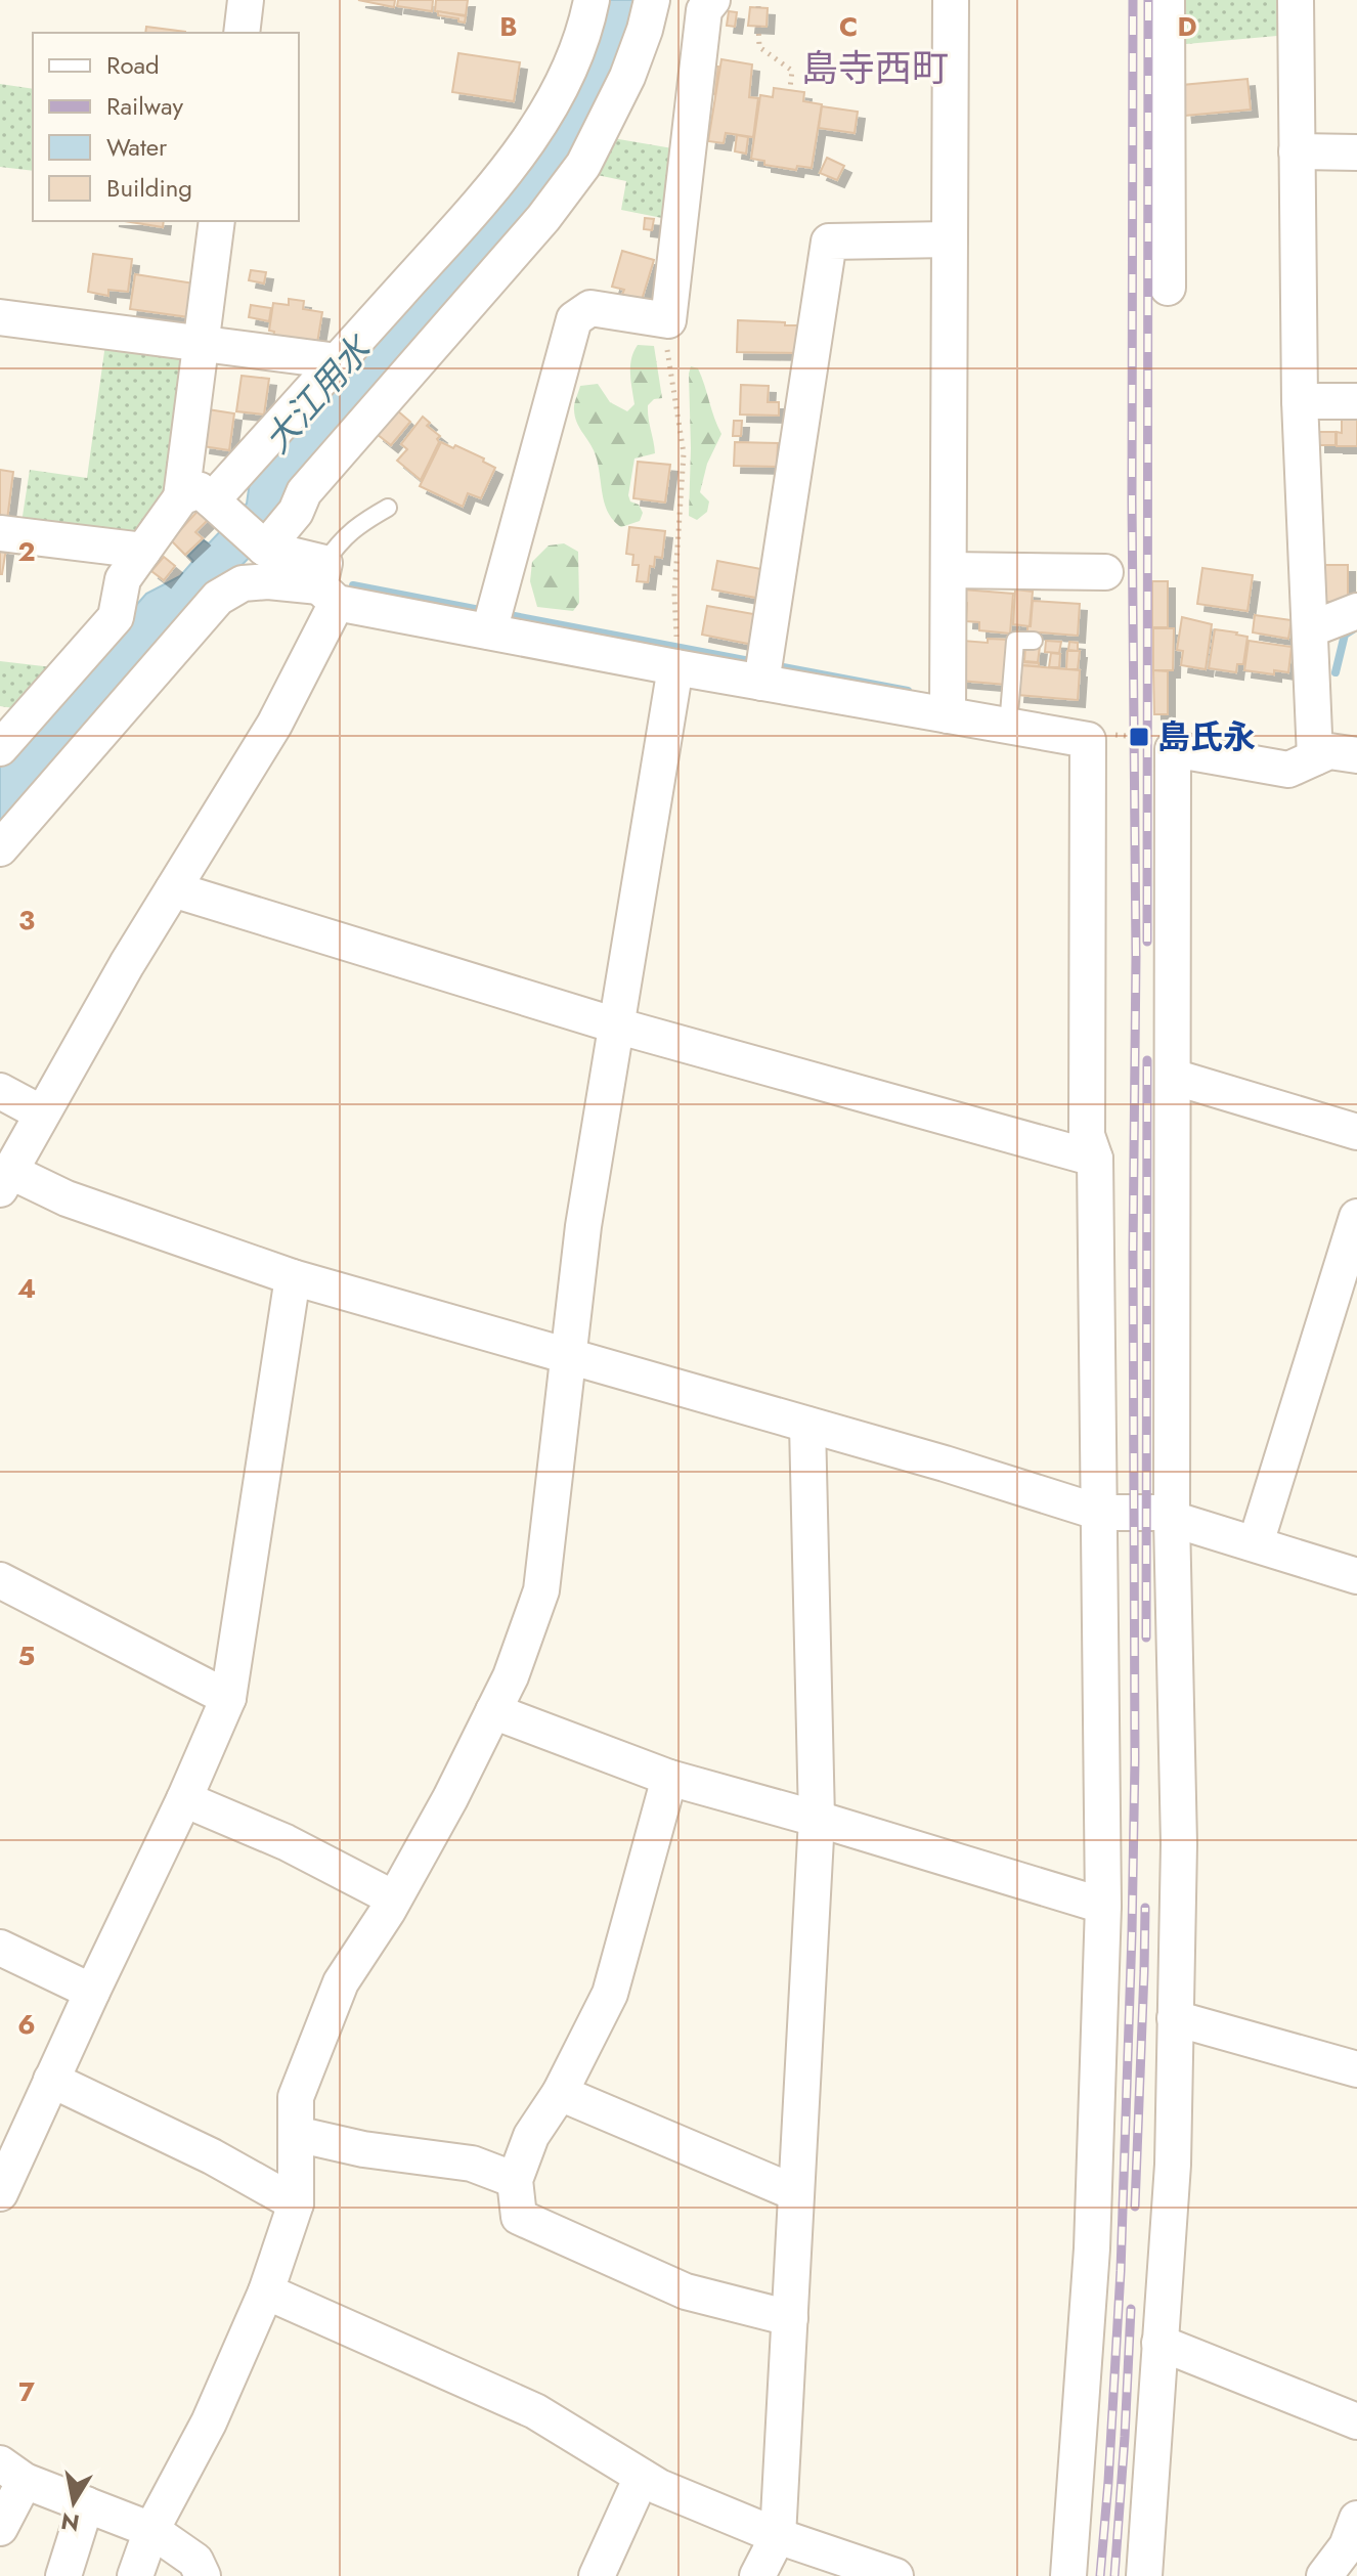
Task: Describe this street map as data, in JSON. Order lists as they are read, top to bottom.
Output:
{
  "districts": ["島寺西町"],
  "water": ["大江用水"],
  "places": {
    "transit": ["島氏永"]
  },
  "legend": [
    "Road",
    "Railway",
    "Water",
    "Building"
  ],
  "north": "bottom",
  "grid": {
    "columns": ["B", "C", "D"],
    "rows": [
      "2",
      "3",
      "4",
      "5",
      "6",
      "7"
    ]
  }
}
